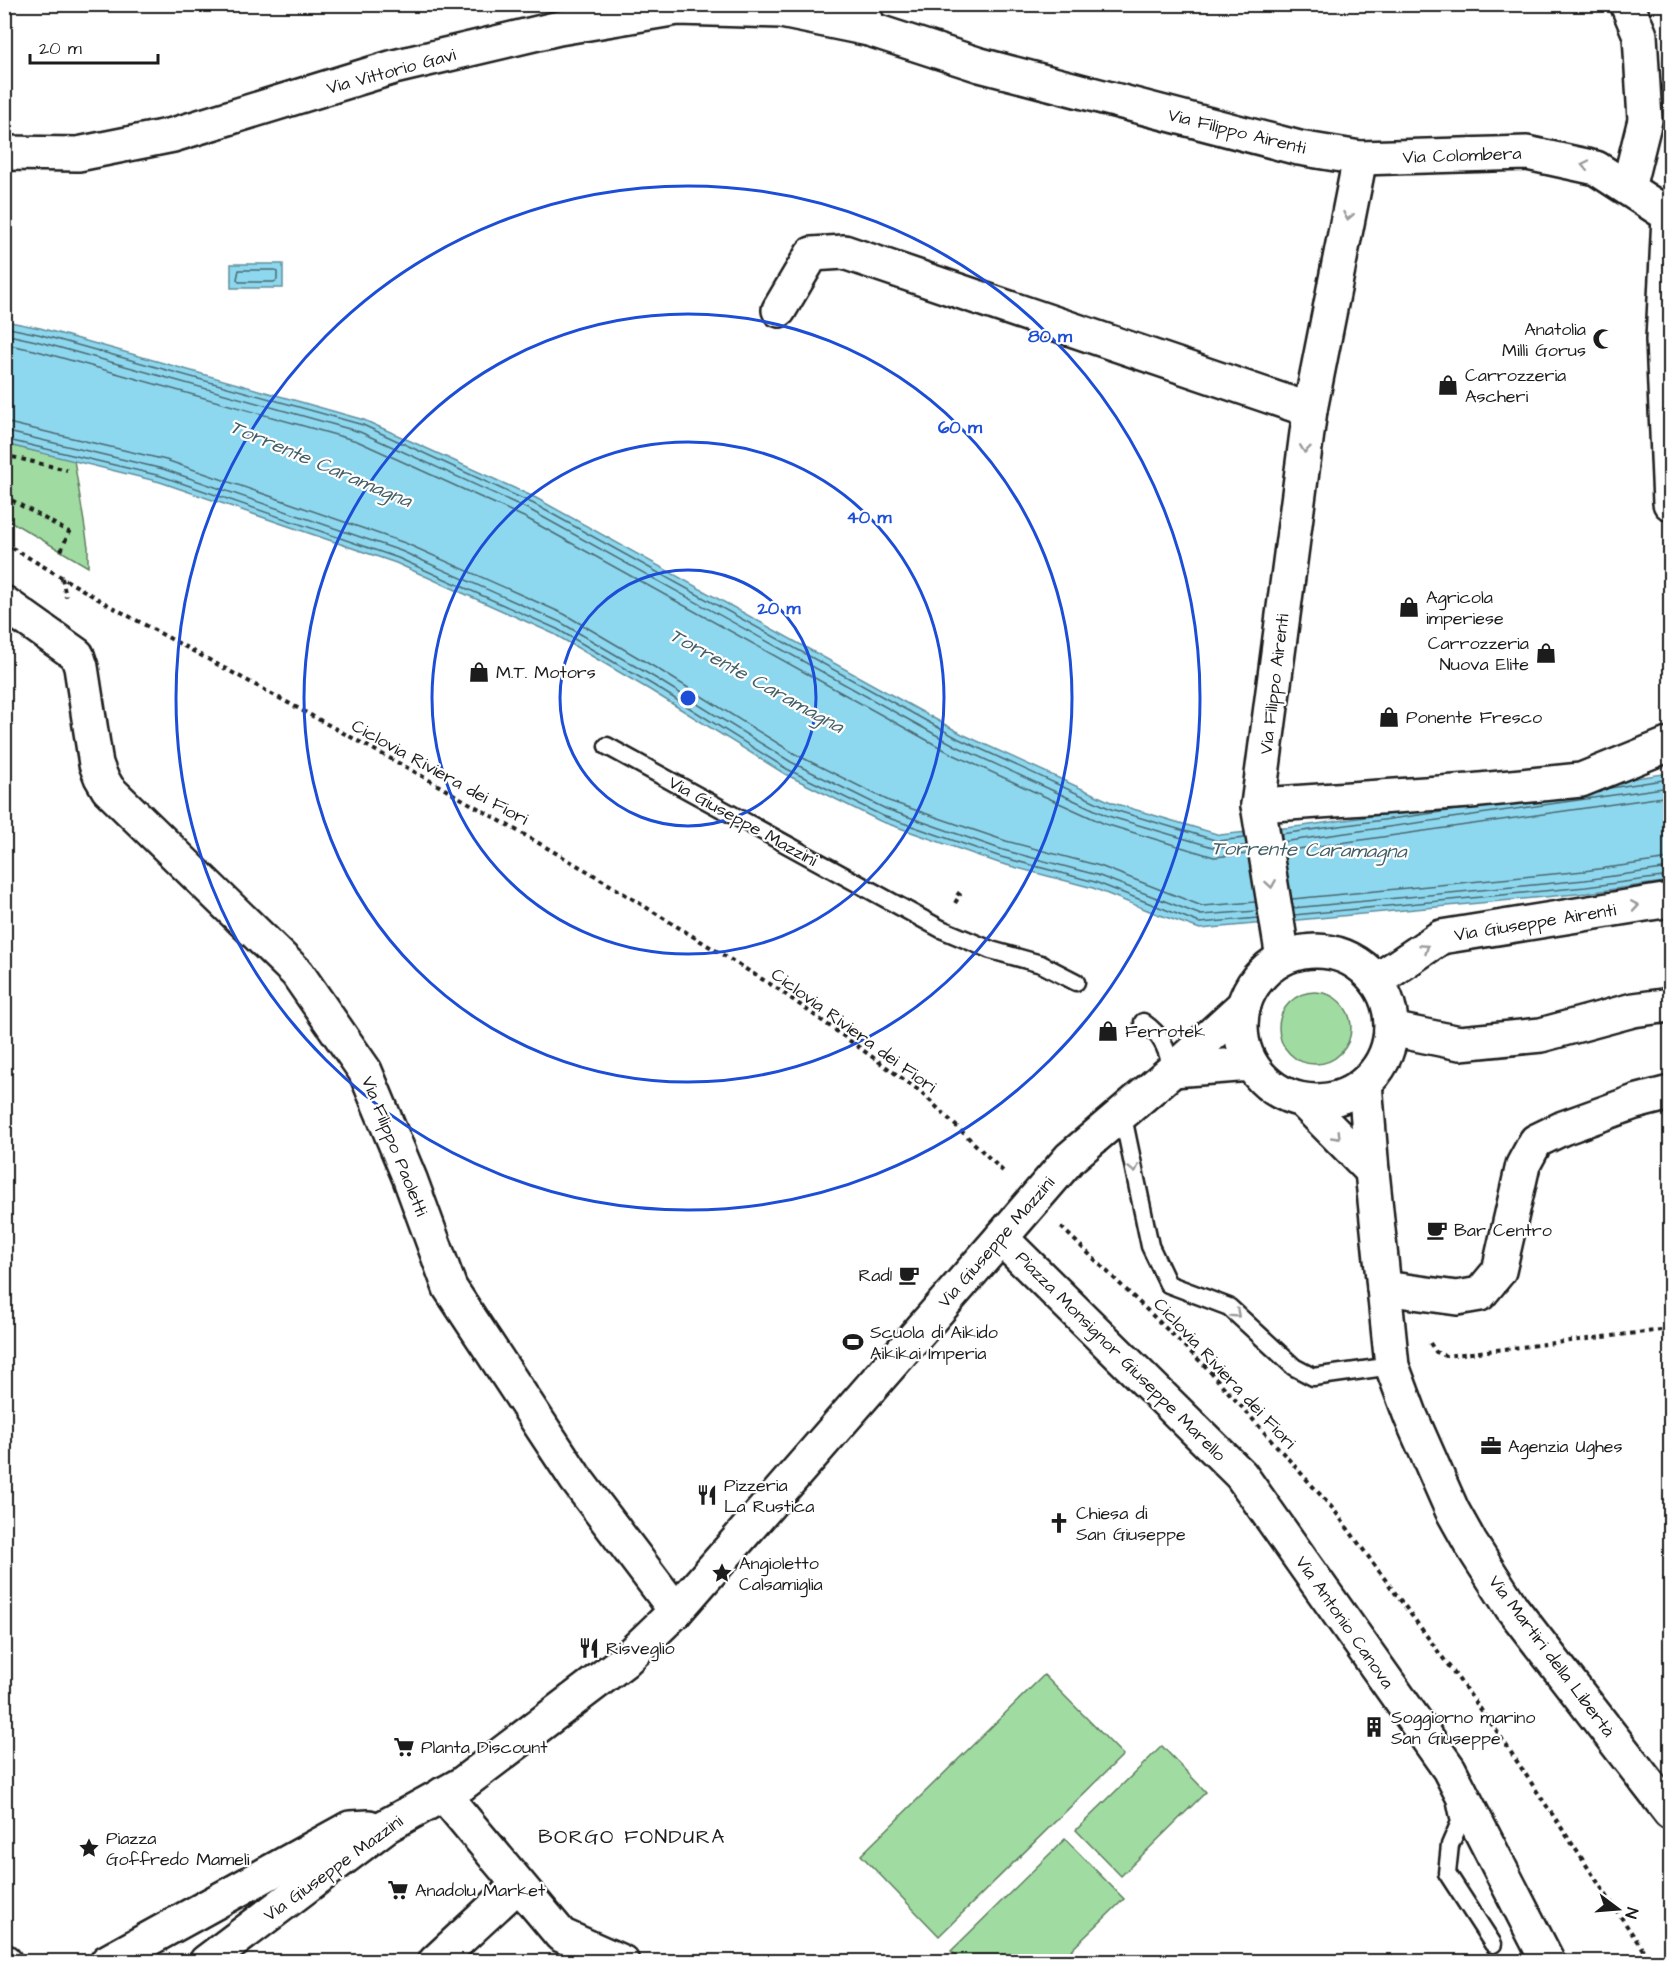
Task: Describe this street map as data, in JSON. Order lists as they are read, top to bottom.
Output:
{
  "streets": {
    "street": [
      "Via Vittorio Gavi",
      "Via Filippo Airenti",
      "Via Colombera",
      "Via Giuseppe Mazzini",
      "Via Giuseppe Airenti",
      "Via Filippo Paoletti",
      "Piazza Monsignor Giuseppe Marello",
      "Via Antonio Canova",
      "Via Martiri della Libertà"
    ],
    "path": ["Ciclovia Riviera dei Fiori"]
  },
  "crossings": [
    ["Via Vittorio Gavi", "Via Filippo Airenti"],
    ["Via Filippo Airenti", "Via Colombera"],
    ["Via Filippo Airenti", "Via Giuseppe Mazzini"],
    ["Via Filippo Airenti", "Via Giuseppe Airenti"],
    ["Via Filippo Airenti", "Via Martiri della Libertà"],
    ["Ciclovia Riviera dei Fiori", "Via Giuseppe Mazzini"],
    ["Via Giuseppe Mazzini", "Via Giuseppe Airenti"],
    ["Via Giuseppe Mazzini", "Via Filippo Paoletti"],
    ["Via Giuseppe Mazzini", "Piazza Monsignor Giuseppe Marello"],
    ["Via Giuseppe Mazzini", "Via Martiri della Libertà"],
    ["Via Giuseppe Airenti", "Via Martiri della Libertà"],
    ["Piazza Monsignor Giuseppe Marello", "Via Antonio Canova"]
  ],
  "one_way": ["Via Filippo Airenti", "Via Colombera"],
  "districts": ["BORGO FONDURA"],
  "water": ["Torrente Caramagna"],
  "places": {
    "mosque": ["Anatolia Milli Gorus"],
    "shop": [
      "Carrozzeria Ascheri",
      "Agricola imperiese",
      "Carrozzeria Nuova Elite",
      "M.T. Motors",
      "Ponente Fresco",
      "Ferrotek"
    ],
    "cafe": ["Bar Centro", "Rad1"],
    "sports": ["Scuola di Aikido Aikikai Imperia"],
    "office": ["Agenzia Ughes"],
    "restaurant": ["Pizzeria La Rustica", "Risveglio"],
    "church": ["Chiesa di San Giuseppe"],
    "place": ["Angioletto Calsamiglia", "Piazza Goffredo Mameli"],
    "building": ["Soggiorno marino San Giuseppe"],
    "supermarket": ["Planta Discount", "Anadolu Market"]
  },
  "scale_bar": "20 m",
  "north": "right",
  "rings": [
    "80 m",
    "60 m",
    "40 m",
    "20 m"
  ]
}
